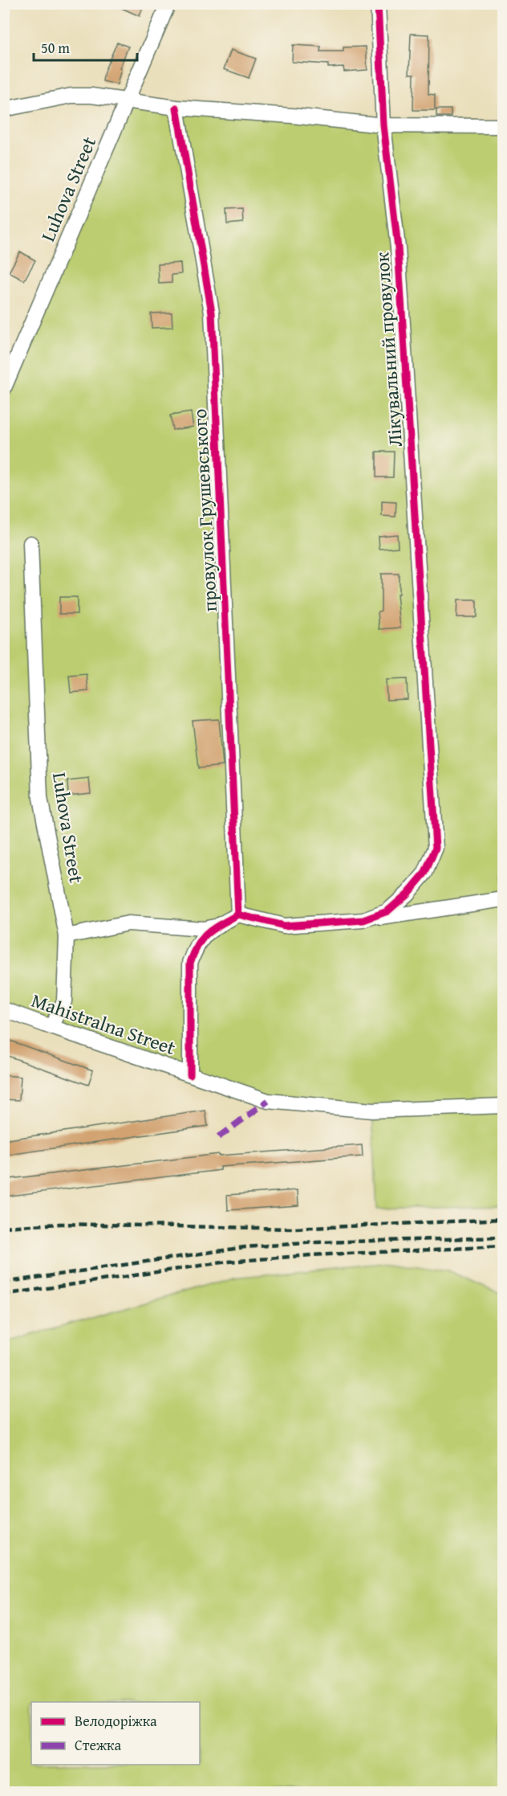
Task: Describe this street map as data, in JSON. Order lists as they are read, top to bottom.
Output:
{
  "streets": {
    "street": [
      "Luhova Street",
      "Лікувальний провулок",
      "провулок Грушевського",
      "Mahistralna Street"
    ]
  },
  "crossings": [
    ["Luhova Street", "Mahistralna Street"]
  ],
  "legend": ["Велодоріжка", "Стежка"],
  "scale_bar": "50 m"
}
